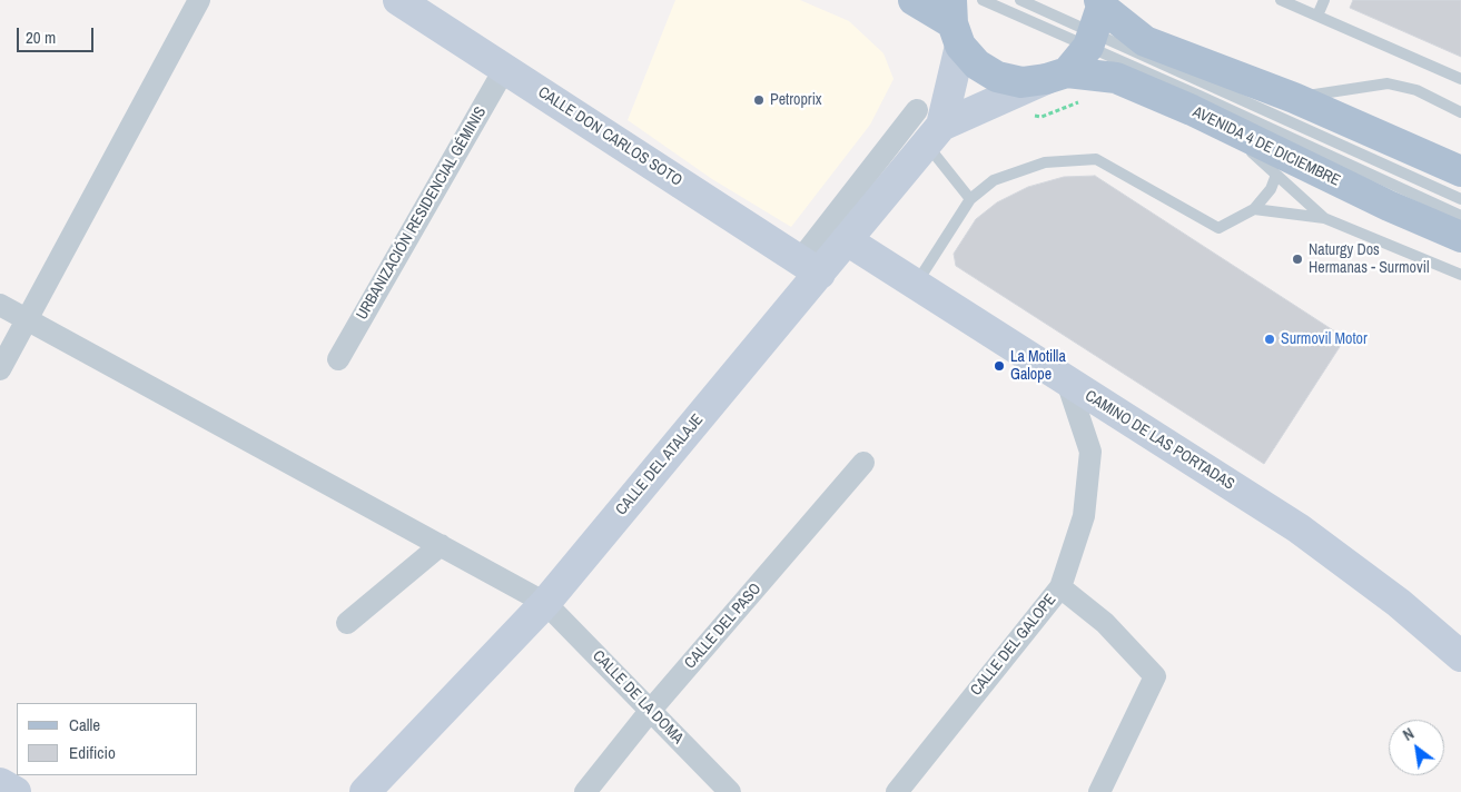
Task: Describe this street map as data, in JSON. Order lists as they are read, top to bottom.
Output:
{
  "streets": {
    "main road": ["AVENIDA 4 DE DICIEMBRE"],
    "street": [
      "CALLE DON CARLOS SOTO",
      "URBANIZACIÓN RESIDENCIAL GÉMINIS",
      "CAMINO DE LAS PORTADAS",
      "CALLE DEL ATALAJE",
      "CALLE DEL PASO",
      "CALLE DEL GALOPE",
      "CALLE DE LA DOMA"
    ]
  },
  "crossings": [
    ["CALLE DON CARLOS SOTO", "URBANIZACIÓN RESIDENCIAL GÉMINIS"],
    ["CALLE DON CARLOS SOTO", "CALLE DEL ATALAJE"],
    ["AVENIDA 4 DE DICIEMBRE", "CALLE DEL ATALAJE"],
    ["CAMINO DE LAS PORTADAS", "CALLE DEL ATALAJE"],
    ["CAMINO DE LAS PORTADAS", "CALLE DEL GALOPE"],
    ["CALLE DEL ATALAJE", "CALLE DE LA DOMA"],
    ["CALLE DEL PASO", "CALLE DE LA DOMA"]
  ],
  "places": [
    "Petroprix",
    "Naturgy Dos Hermanas - Surmovil",
    "Surmovil Motor",
    "La Motilla Galope"
  ],
  "legend": ["Calle", "Edificio"],
  "scale_bar": "20 m",
  "north": "top left"
}
